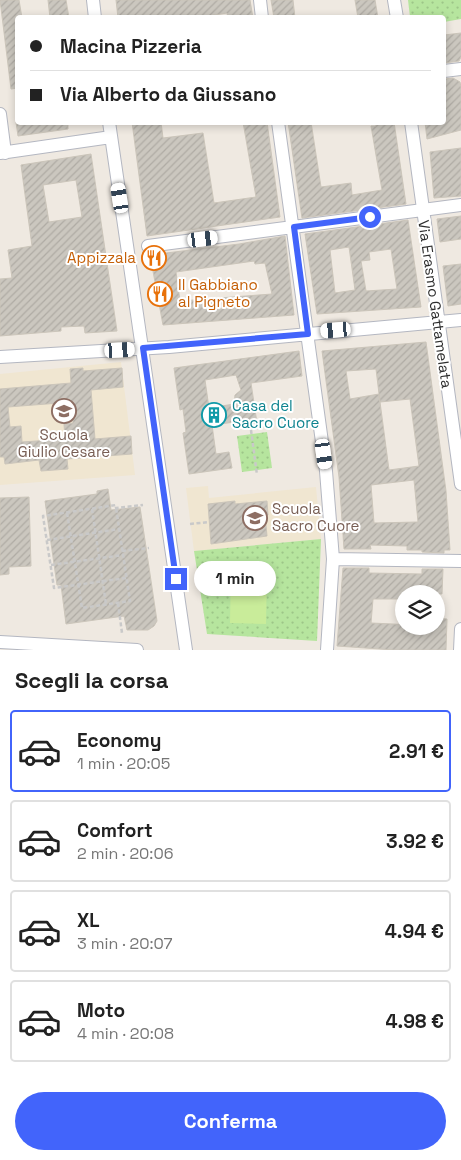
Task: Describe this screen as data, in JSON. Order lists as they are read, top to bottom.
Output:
{
  "streets": {
    "street": ["Via Erasmo Gattamelata"]
  },
  "places": {
    "restaurant": ["Appizzala", "Il Gabbiano al Pigneto"],
    "school or university": ["Scuola Giulio Cesare", "Scuola Sacro Cuore"],
    "building": ["Casa del Sacro Cuore"]
  },
  "page": {
    "banner": ["Macina Pizzeria", "Via Alberto da Giussano"],
    "bubble": "1 min",
    "heading": "Scegli la corsa",
    "list": [
      {
        "name": "Economy",
        "note": "1 min · 20:05",
        "value": "2.91 €"
      },
      {
        "name": "Comfort",
        "note": "2 min · 20:06",
        "value": "3.92 €"
      },
      {
        "name": "XL",
        "note": "3 min · 20:07",
        "value": "4.94 €"
      },
      {
        "name": "Moto",
        "note": "4 min · 20:08",
        "value": "4.98 €"
      }
    ],
    "buttons": "Conferma"
  }
}
